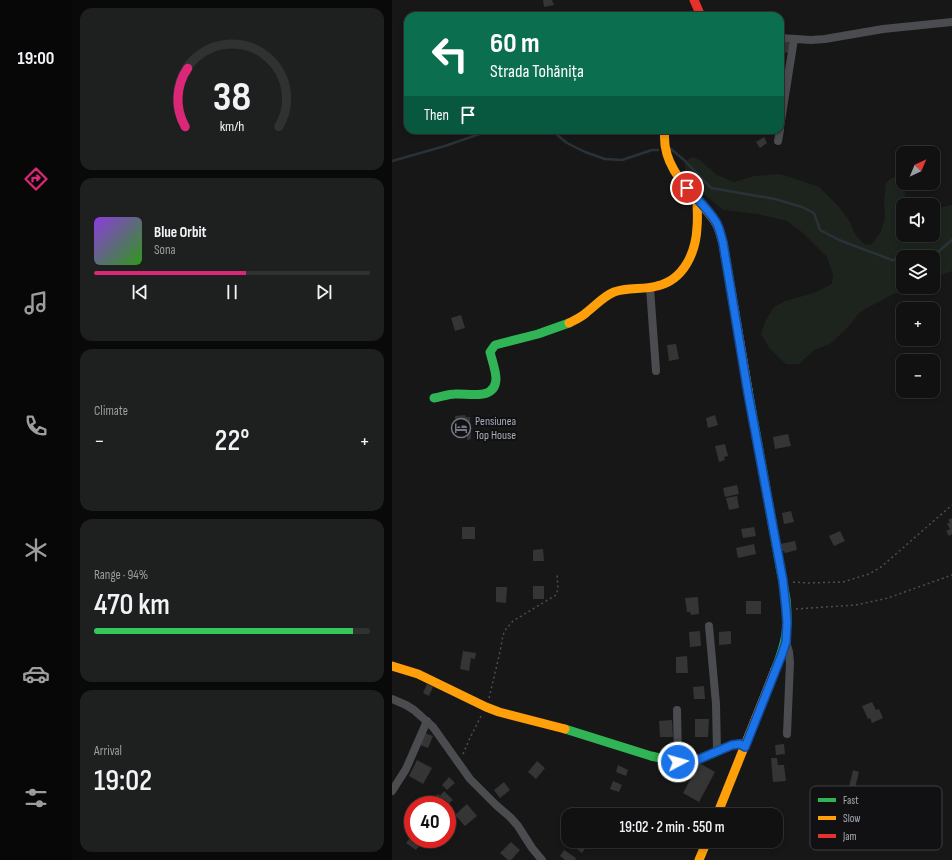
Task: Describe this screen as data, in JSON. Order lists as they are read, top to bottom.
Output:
{
  "places": {
    "hotel": ["Pensiunea Top House"]
  },
  "legend": ["Fast", "Slow", "Jam"],
  "north": "top right",
  "page": {
    "tabs": "19:00",
    "turn": ["60 m", "Strada Tohănița"],
    "then": "Then",
    "map_buttons": ["+", "−"],
    "song": ["Blue Orbit", "Sona"],
    "tile": [
      "Climate",
      ["Range · 94%", "470 km"],
      ["Arrival", "19:02"]
    ],
    "heat": ["−", "22°", "+"],
    "limit": "40",
    "trip": "19:02 · 2 min · 550 m",
    "gauge": ["38", "km/h"]
  }
}
